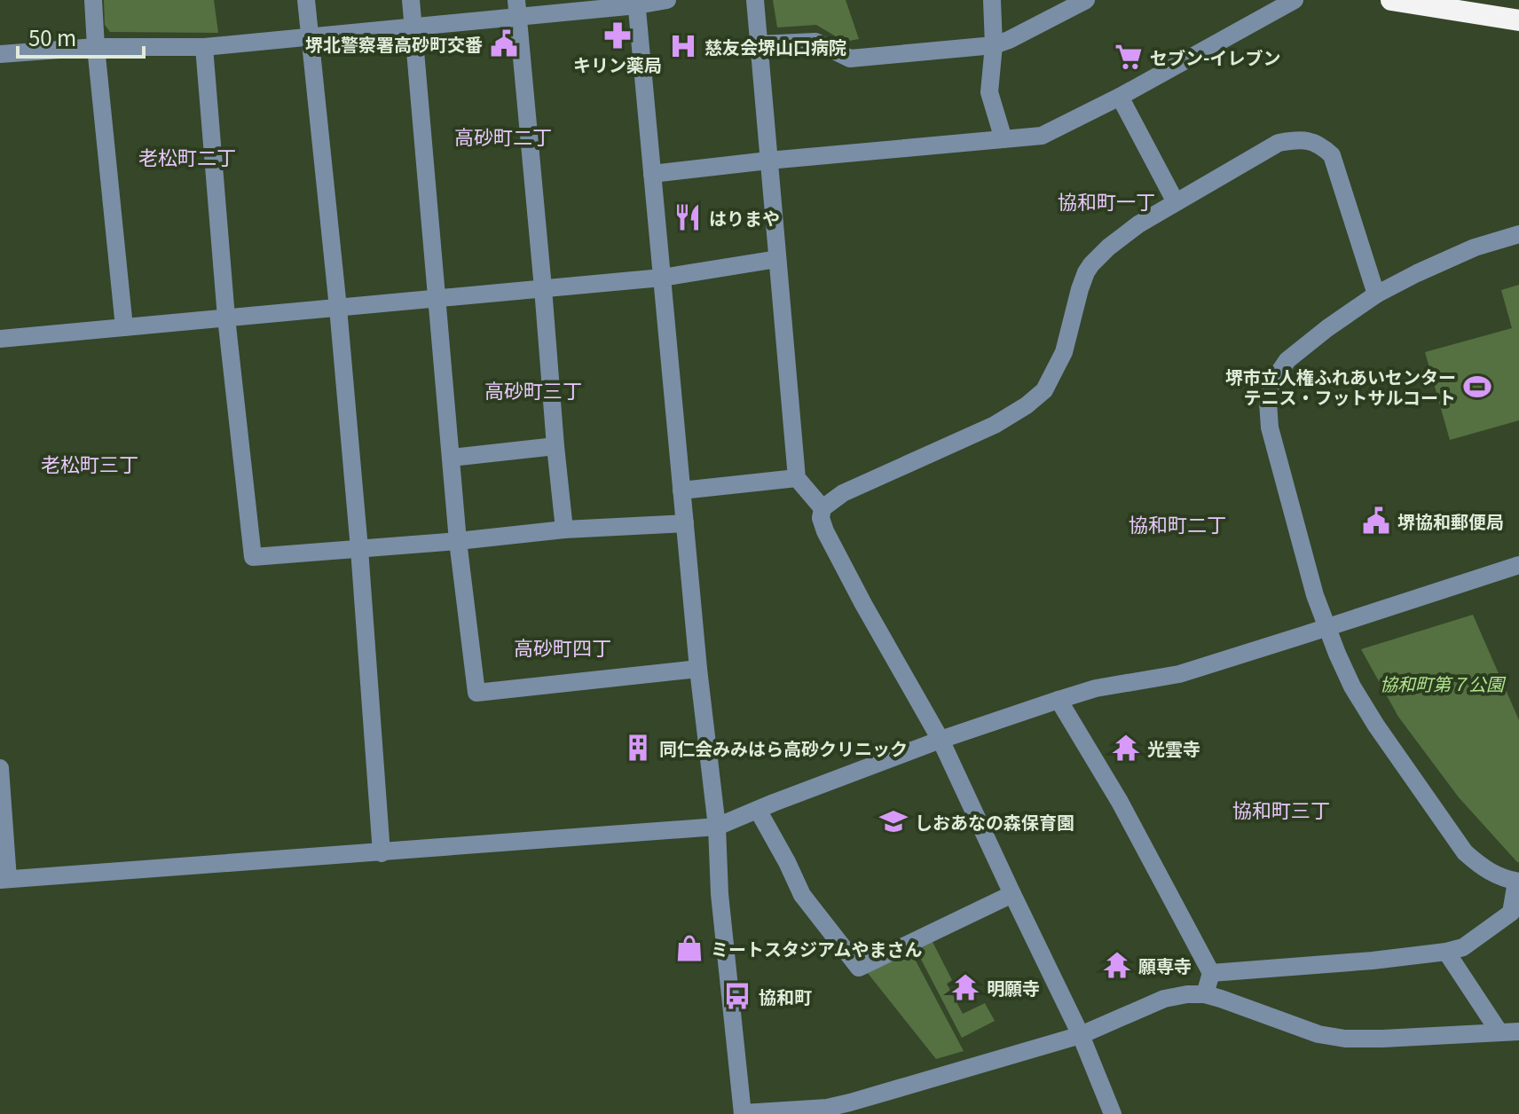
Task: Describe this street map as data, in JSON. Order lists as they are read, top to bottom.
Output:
{
  "districts": [
    "高砂町二丁",
    "老松町二丁",
    "協和町一丁",
    "高砂町三丁",
    "老松町三丁",
    "協和町二丁",
    "高砂町四丁",
    "協和町三丁"
  ],
  "parks": ["協和町第７公園"],
  "places": {
    "pharmacy": ["キリン薬局"],
    "public building": ["堺北警察署高砂町交番", "堺協和郵便局"],
    "hospital": ["慈友会堺山口病院"],
    "supermarket": ["セブン-イレブン"],
    "restaurant": ["はりまや"],
    "sports": ["堺市立人権ふれあいセンター テニス・フットサルコート"],
    "building": ["同仁会みみはら高砂クリニック"],
    "temple": ["光雲寺", "願専寺", "明願寺"],
    "school or university": ["しおあなの森保育園"],
    "shop": ["ミートスタジアムやまさん"],
    "bus stop": ["協和町"]
  },
  "scale_bar": "50 m"
}
